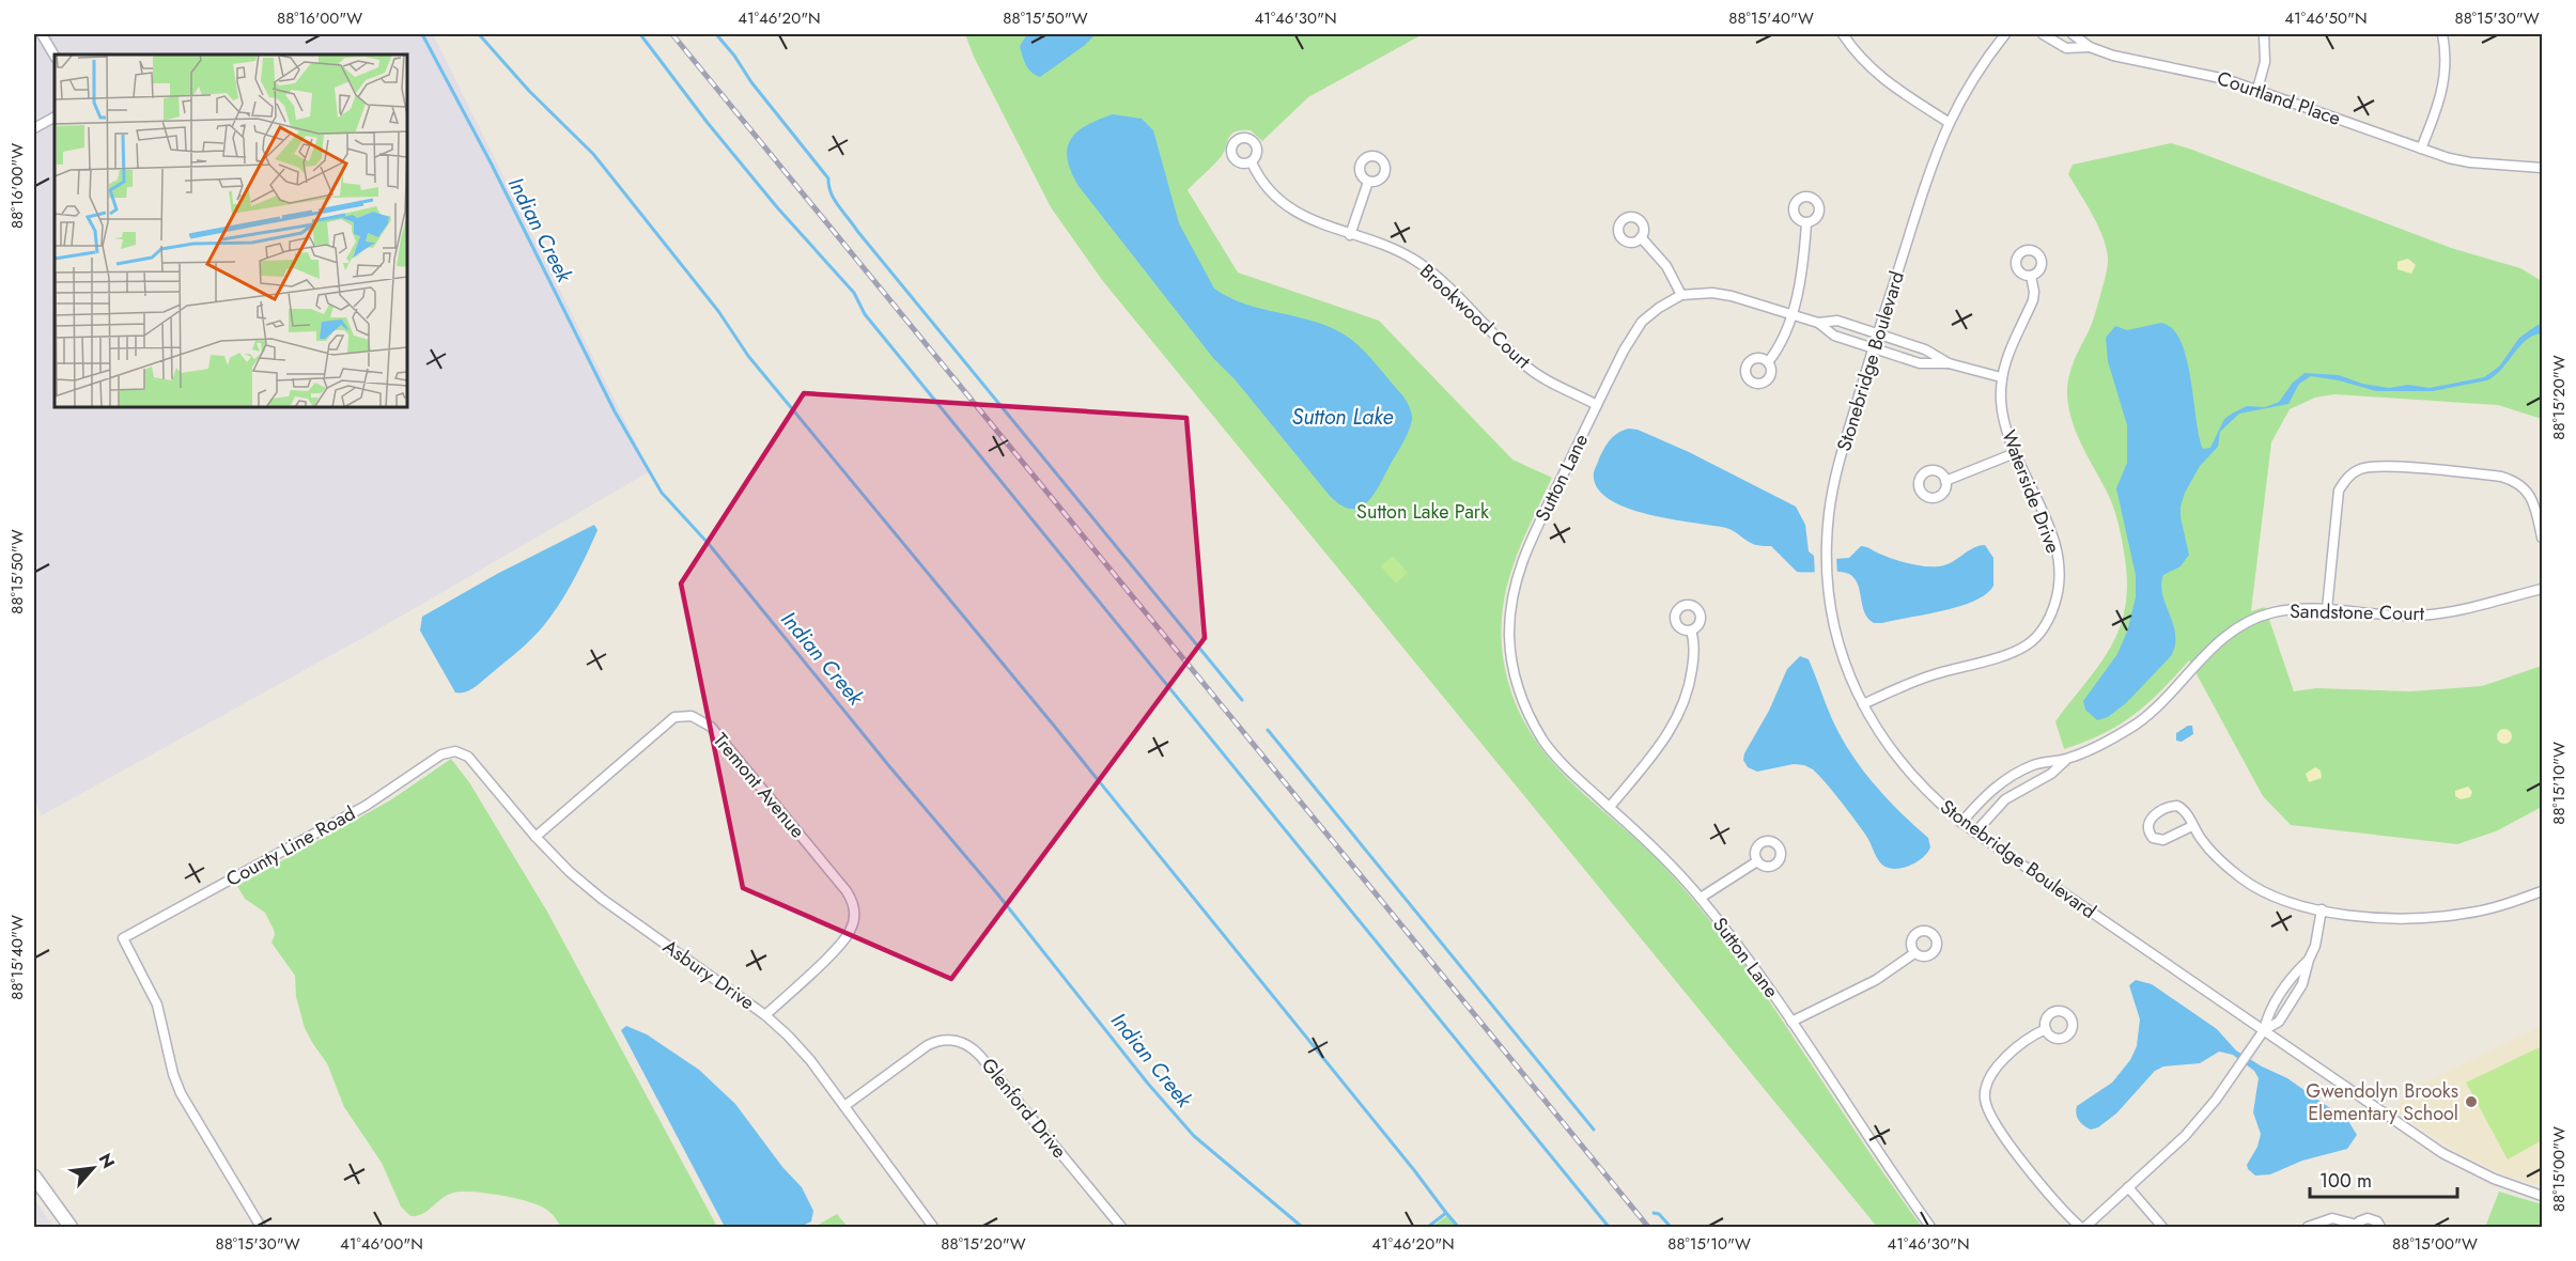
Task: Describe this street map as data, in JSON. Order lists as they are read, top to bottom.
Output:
{
  "streets": {
    "street": [
      "Courtland Place",
      "Brookwood Court",
      "Stonebridge Boulevard",
      "Sutton Lane",
      "Waterside Drive",
      "Sandstone Court",
      "Tremont Avenue",
      "County Line Road",
      "Asbury Drive",
      "Glenford Drive"
    ]
  },
  "crossings": [
    ["Brookwood Court", "Sutton Lane"],
    ["Stonebridge Boulevard", "Sutton Lane"],
    ["Stonebridge Boulevard", "Waterside Drive"],
    ["Stonebridge Boulevard", "Sandstone Court"],
    ["Sutton Lane", "Waterside Drive"],
    ["Tremont Avenue", "Asbury Drive"],
    ["County Line Road", "Asbury Drive"],
    ["Asbury Drive", "Glenford Drive"]
  ],
  "water": ["Indian Creek", "Sutton Lake"],
  "parks": ["Sutton Lake Park"],
  "places": ["Gwendolyn Brooks Elementary School"],
  "scale_bar": "100 m",
  "north": "top right",
  "coordinates": [
    "88°16'00\"W",
    "41°46'20\"N",
    "88°15'50\"W",
    "41°46'30\"N",
    "88°15'40\"W",
    "41°46'50\"N",
    "88°15'30\"W",
    "88°15'20\"W",
    "88°15'10\"W",
    "88°15'00\"W",
    "41°46'00\"N"
  ]
}
